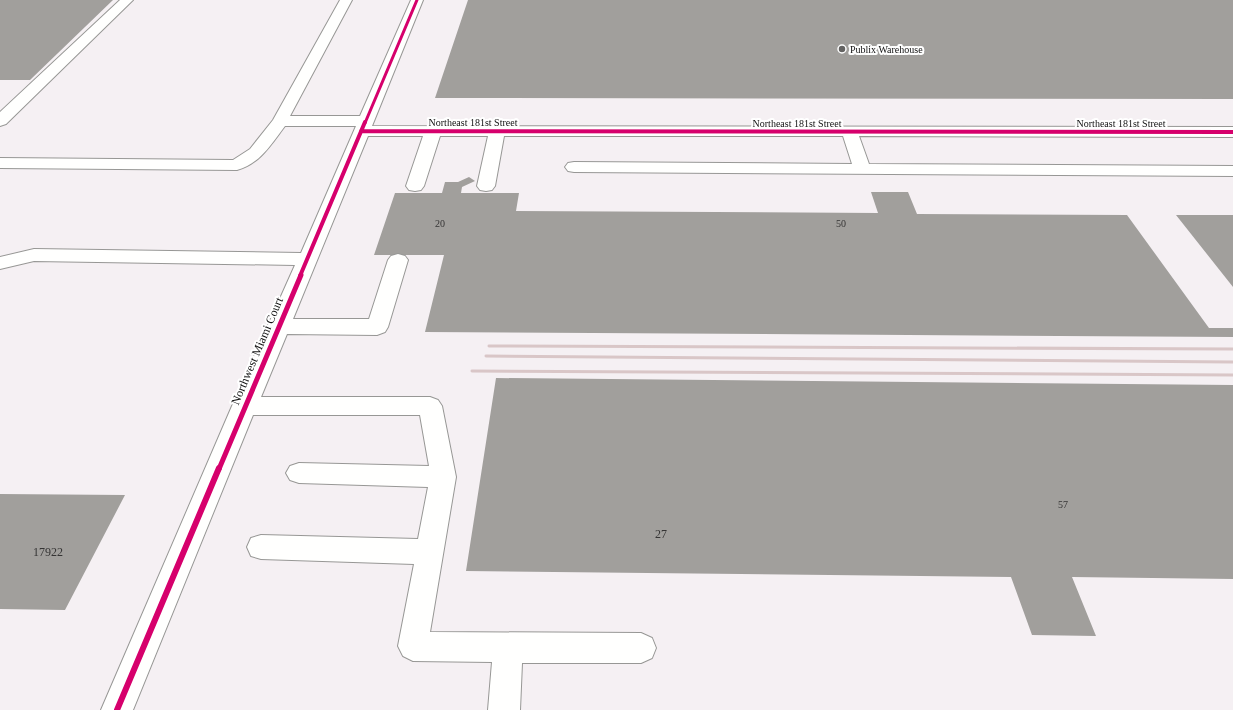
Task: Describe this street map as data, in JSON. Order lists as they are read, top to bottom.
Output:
{
  "streets": {
    "street": ["Northeast 181st Street", "Northwest Miami Court"]
  },
  "crossings": [
    ["Northeast 181st Street", "Northwest Miami Court"]
  ],
  "places": ["Publix Warehouse"],
  "house_numbers": [
    "20",
    "50",
    "57",
    "27",
    "17922"
  ]
}
